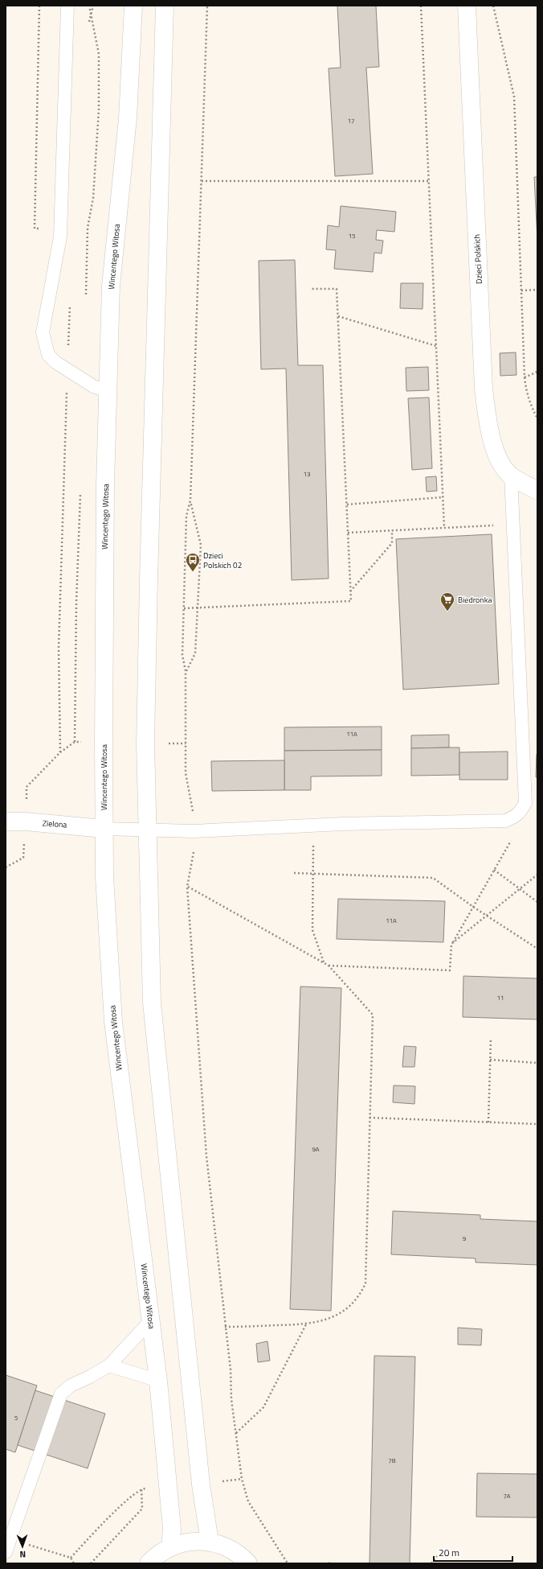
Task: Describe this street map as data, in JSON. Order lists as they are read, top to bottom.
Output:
{
  "streets": {
    "main road": ["Wincentego Witosa", "Dzieci Polskich", "Zielona"]
  },
  "crossings": [
    ["Wincentego Witosa", "Zielona"]
  ],
  "places": {
    "bus stop": ["Dzieci Polskich 02"],
    "supermarket": ["Biedronka"]
  },
  "house_numbers": [
    "17",
    "15",
    "13",
    "11A",
    "11A",
    "11",
    "9A",
    "9",
    "5",
    "7B",
    "7A"
  ],
  "scale_bar": "20 m",
  "north": "bottom"
}
